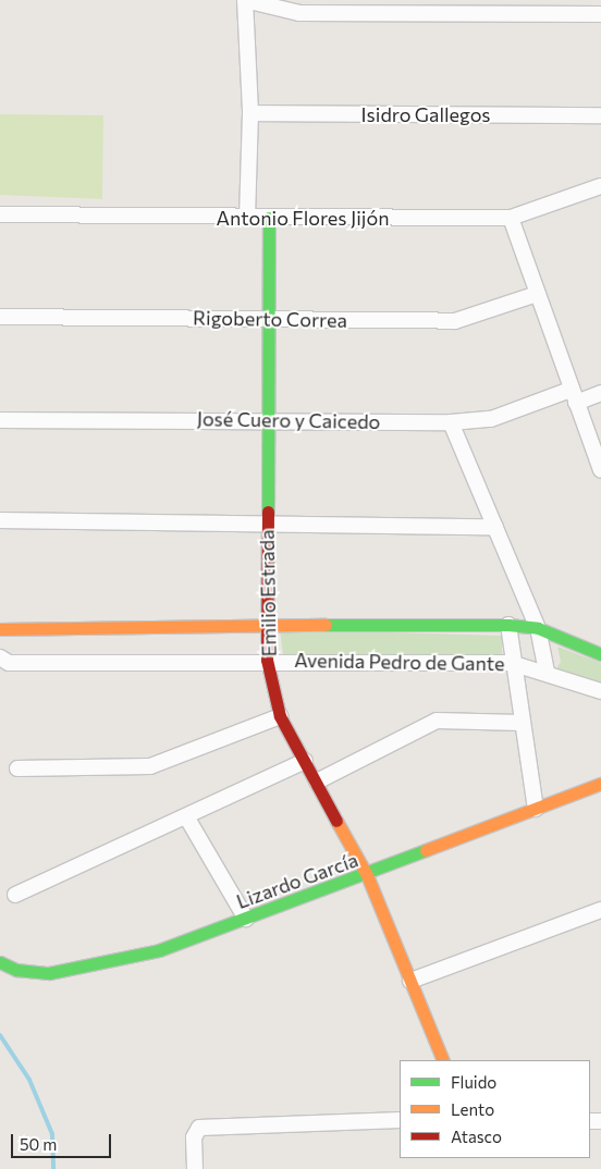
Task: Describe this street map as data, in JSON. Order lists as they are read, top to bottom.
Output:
{
  "streets": {
    "street": [
      "Isidro Gallegos",
      "Antonio Flores Jijón",
      "Rigoberto Correa",
      "José Cuero y Caicedo",
      "Emilio Estrada",
      "Avenida Pedro de Gante",
      "Lizardo García"
    ]
  },
  "crossings": [
    ["Antonio Flores Jijón", "Emilio Estrada"],
    ["Rigoberto Correa", "Emilio Estrada"],
    ["José Cuero y Caicedo", "Emilio Estrada"],
    ["Emilio Estrada", "Avenida Pedro de Gante"],
    ["Emilio Estrada", "Lizardo García"]
  ],
  "legend": ["Fluido", "Lento", "Atasco"],
  "scale_bar": "50 m"
}
